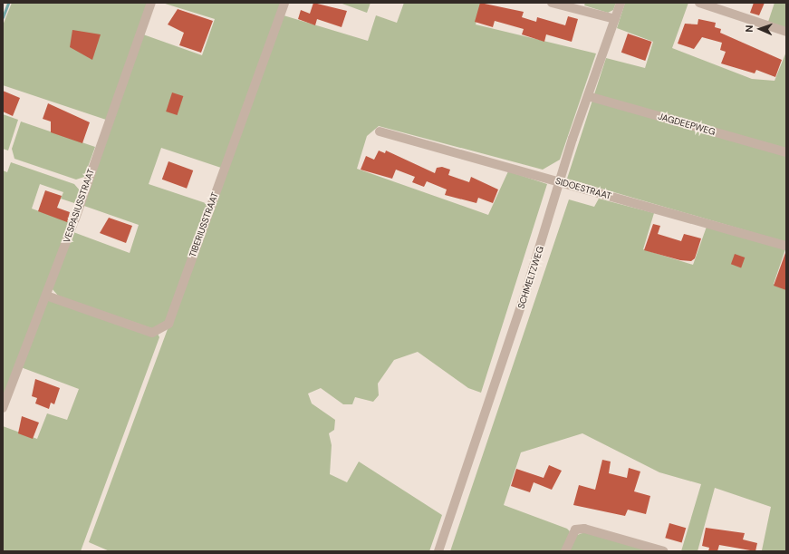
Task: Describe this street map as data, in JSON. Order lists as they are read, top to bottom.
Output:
{
  "streets": {
    "street": [
      "JAGDEEPWEG",
      "SIDOESTRAAT",
      "VESPASIUSSTRAAT",
      "TIBERIUSSTRAAT",
      "SCHMELTZWEG"
    ]
  },
  "crossings": [
    ["JAGDEEPWEG", "SCHMELTZWEG"],
    ["SIDOESTRAAT", "SCHMELTZWEG"],
    ["VESPASIUSSTRAAT", "TIBERIUSSTRAAT"]
  ],
  "north": "left"
}
